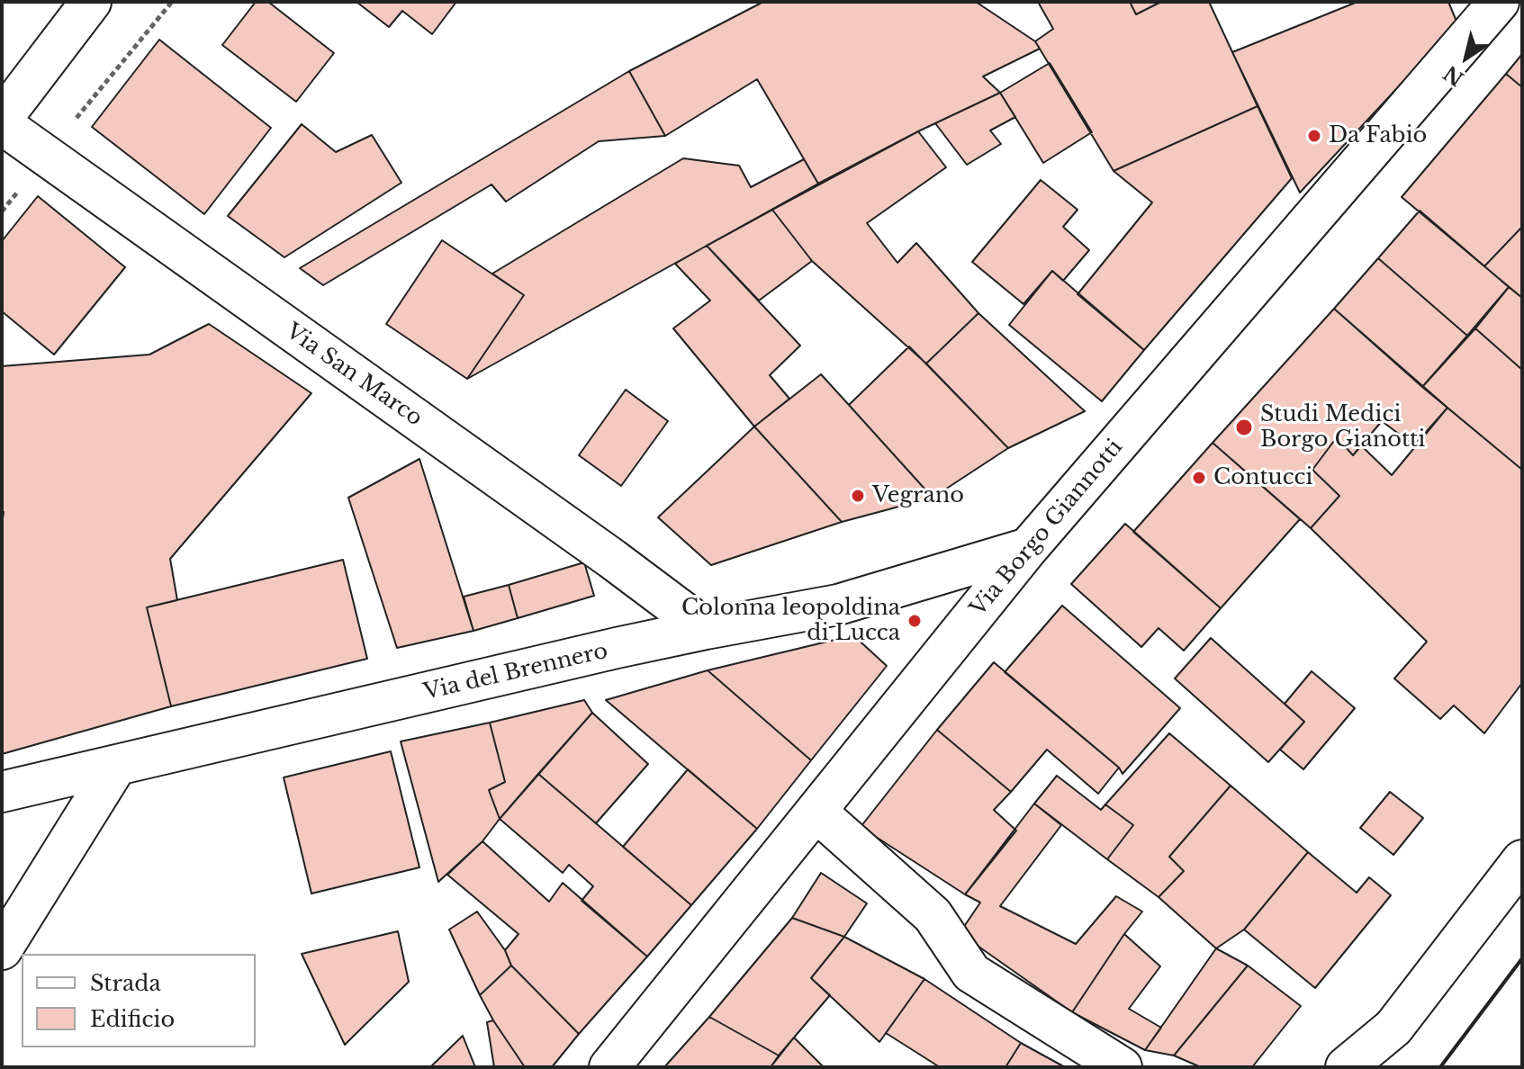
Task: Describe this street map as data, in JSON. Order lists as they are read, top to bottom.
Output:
{
  "streets": {
    "street": ["Via San Marco", "Via Borgo Giannotti", "Via del Brennero"]
  },
  "crossings": [
    ["Via San Marco", "Via del Brennero"],
    ["Via Borgo Giannotti", "Via del Brennero"]
  ],
  "places": [
    "Da Fabio",
    "Studi Medici Borgo Gianotti",
    "Contucci",
    "Vegrano",
    "Colonna leopoldina di Lucca"
  ],
  "legend": ["Strada", "Edificio"],
  "north": "bottom left"
}
